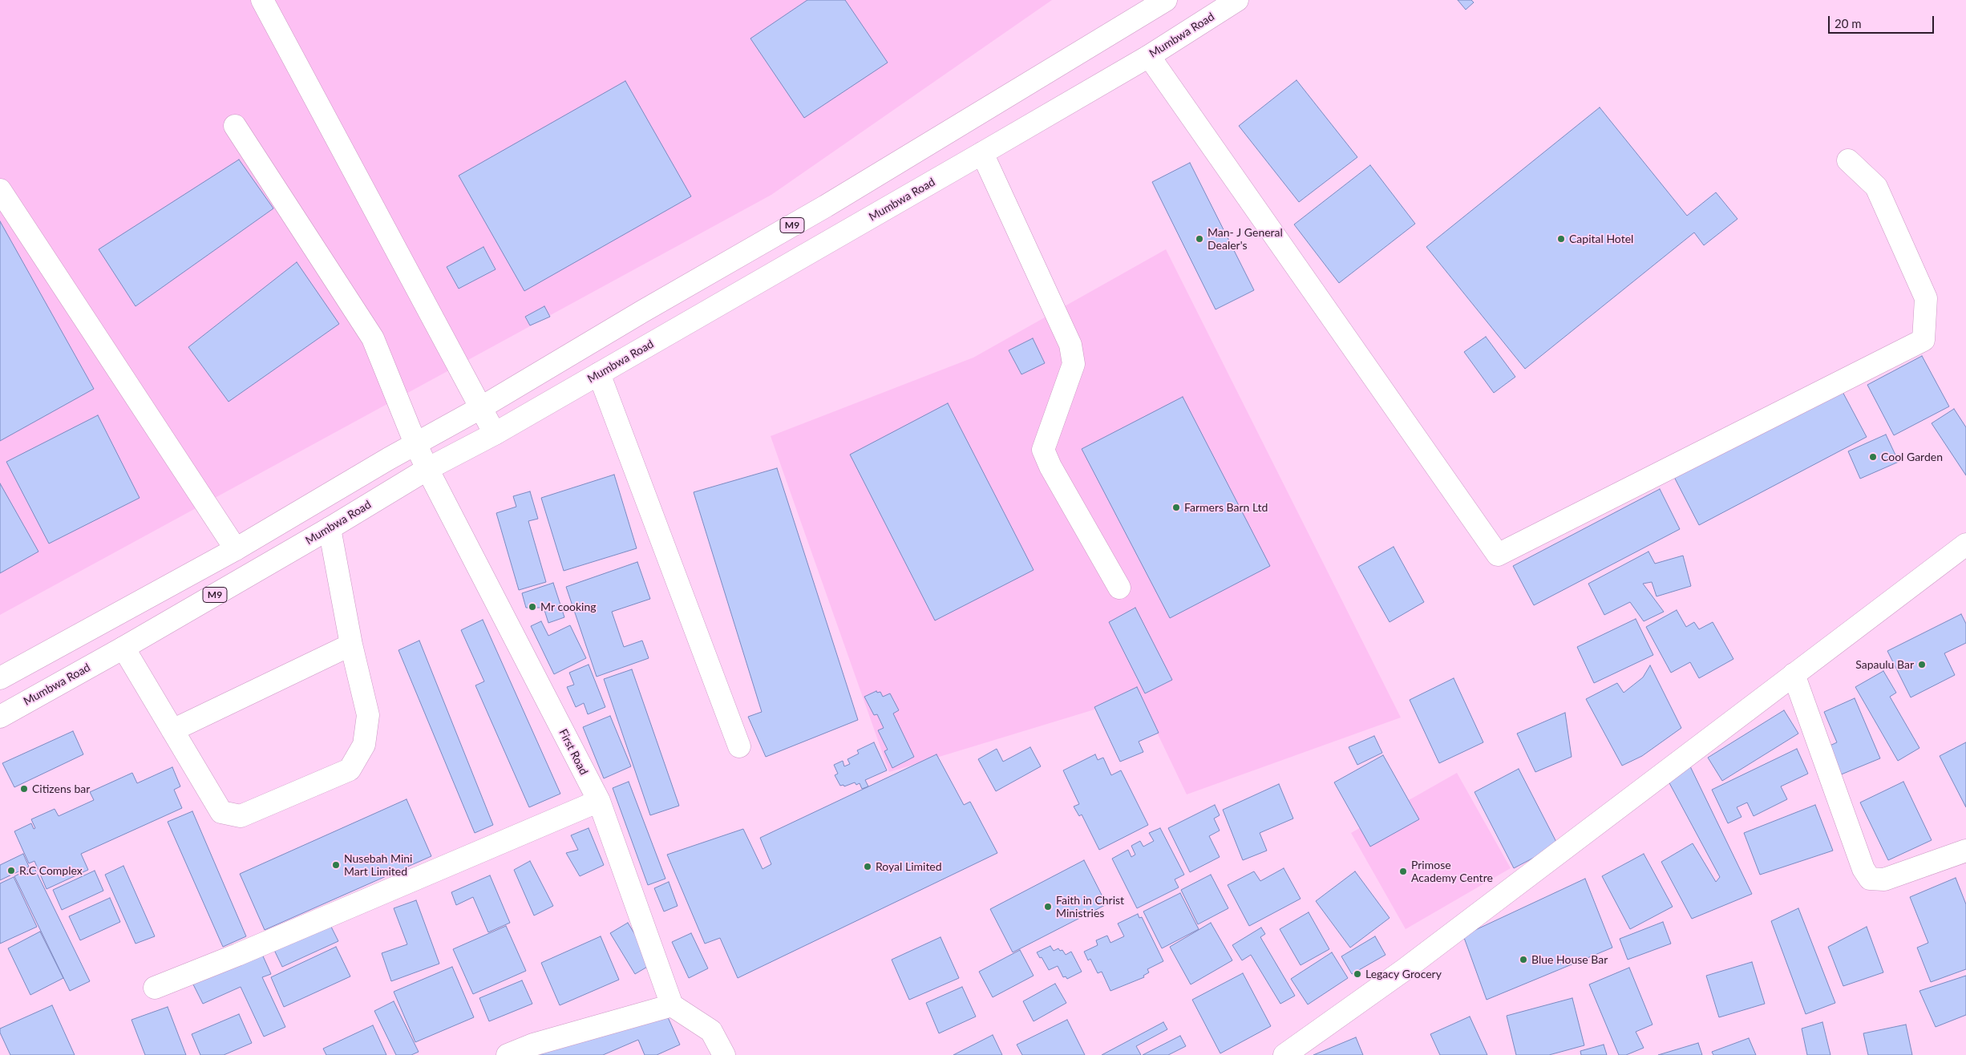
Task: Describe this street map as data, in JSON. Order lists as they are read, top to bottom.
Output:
{
  "streets": {
    "street": ["Mumbwa Road", "M9", "First Road"]
  },
  "crossings": [
    ["Mumbwa Road", "First Road"],
    ["M9", "First Road"]
  ],
  "places": [
    "Man- J General Dealer's",
    "Capital Hotel",
    "Cool Garden",
    "Farmers Barn Ltd",
    "Mr cooking",
    "Sapaulu Bar",
    "Citizens bar",
    "Nusebah Mini Mart Limited",
    "Royal Limited",
    "R.C Complex",
    "Primose Academy Centre",
    "Faith in Christ Ministries",
    "Blue House Bar",
    "Legacy Grocery"
  ],
  "scale_bar": "20 m"
}
